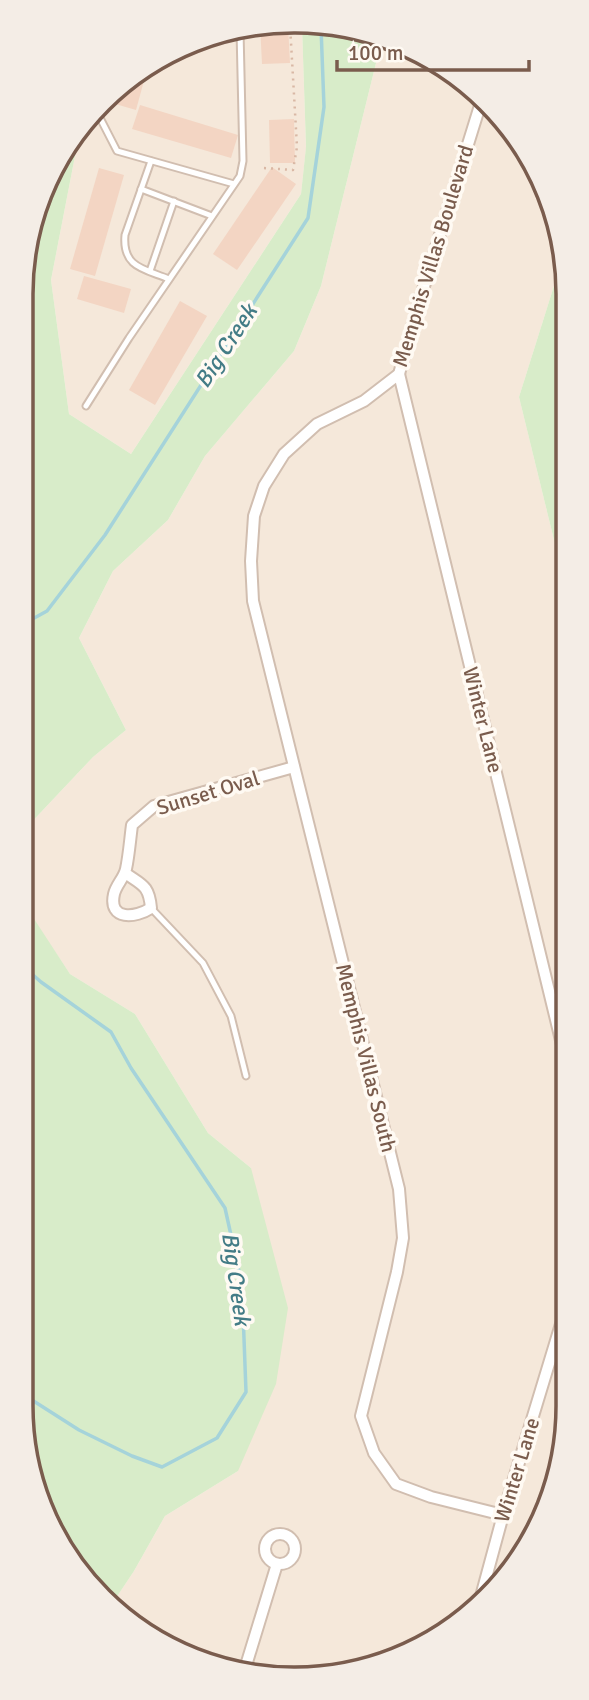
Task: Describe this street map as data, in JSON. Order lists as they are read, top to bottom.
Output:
{
  "streets": {
    "street": [
      "Memphis Villas Boulevard",
      "Winter Lane",
      "Sunset Oval",
      "Memphis Villas South"
    ]
  },
  "crossings": [
    ["Memphis Villas Boulevard", "Winter Lane"],
    ["Memphis Villas Boulevard", "Memphis Villas South"],
    ["Winter Lane", "Memphis Villas South"],
    ["Sunset Oval", "Memphis Villas South"]
  ],
  "water": ["Big Creek"],
  "scale_bar": "100 m"
}
